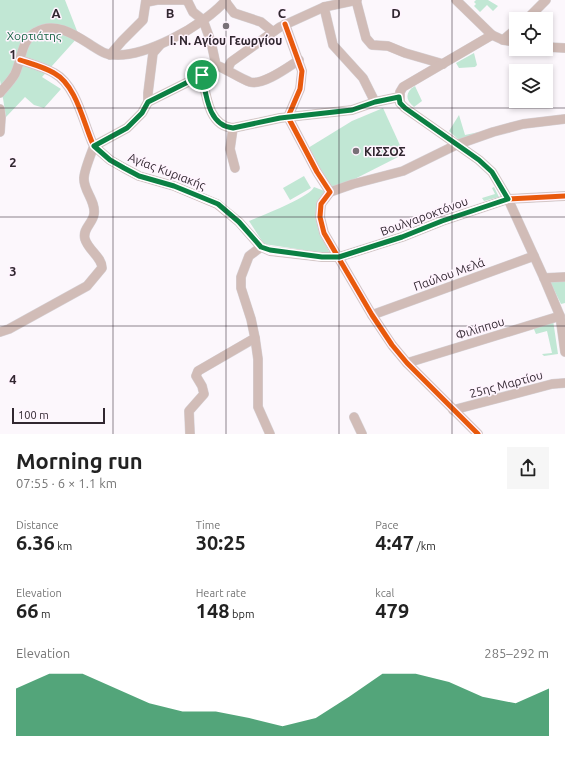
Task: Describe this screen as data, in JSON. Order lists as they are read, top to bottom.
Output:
{
  "streets": {
    "street": [
      "Αγίας Κυριακής",
      "Βουλγαροκτόνου",
      "Παύλου Μελά",
      "Φιλίππου",
      "25ης Μαρτίου"
    ]
  },
  "parks": ["Χορτιάτης"],
  "places": ["Ι. Ν. Αγίου Γεωργίου", "ΚΙΣΣΟΣ"],
  "scale_bar": "100 m",
  "page": {
    "scale": "100 m",
    "heading": ["Morning run", "07:55 · 6 × 1.1 km"],
    "stats": [
      ["Distance", "6.36 km"],
      ["Time", "30:25"],
      ["Pace", "4:47 /km"],
      ["Elevation", "66 m"],
      ["Heart rate", "148 bpm"],
      ["kcal", "479"]
    ],
    "chart": ["Elevation", "285–292 m"]
  },
  "grid": {
    "columns": [
      "A",
      "B",
      "C",
      "D"
    ],
    "rows": [
      "1",
      "2",
      "3",
      "4"
    ]
  }
}
